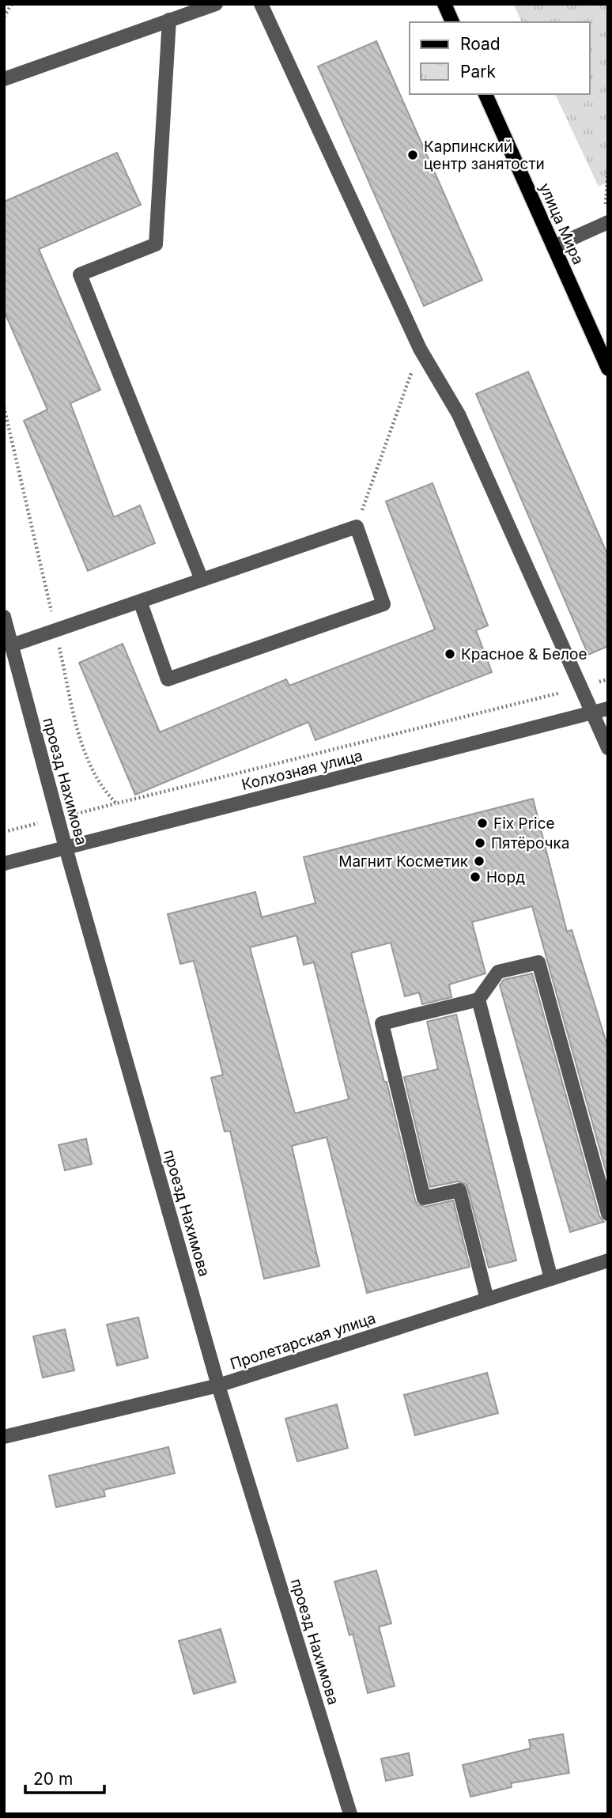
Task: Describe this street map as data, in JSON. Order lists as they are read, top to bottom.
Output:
{
  "streets": {
    "main road": ["улица Мира"],
    "street": ["Колхозная улица", "проезд Нахимова", "Пролетарская улица"]
  },
  "crossings": [
    ["Колхозная улица", "проезд Нахимова"],
    ["проезд Нахимова", "Пролетарская улица"]
  ],
  "places": [
    "Карпинский центр занятости",
    "Красное & Белое",
    "Fix Price",
    "Пятёрочка",
    "Магнит Косметик",
    "Норд"
  ],
  "legend": ["Road", "Park"],
  "scale_bar": "20 m"
}
